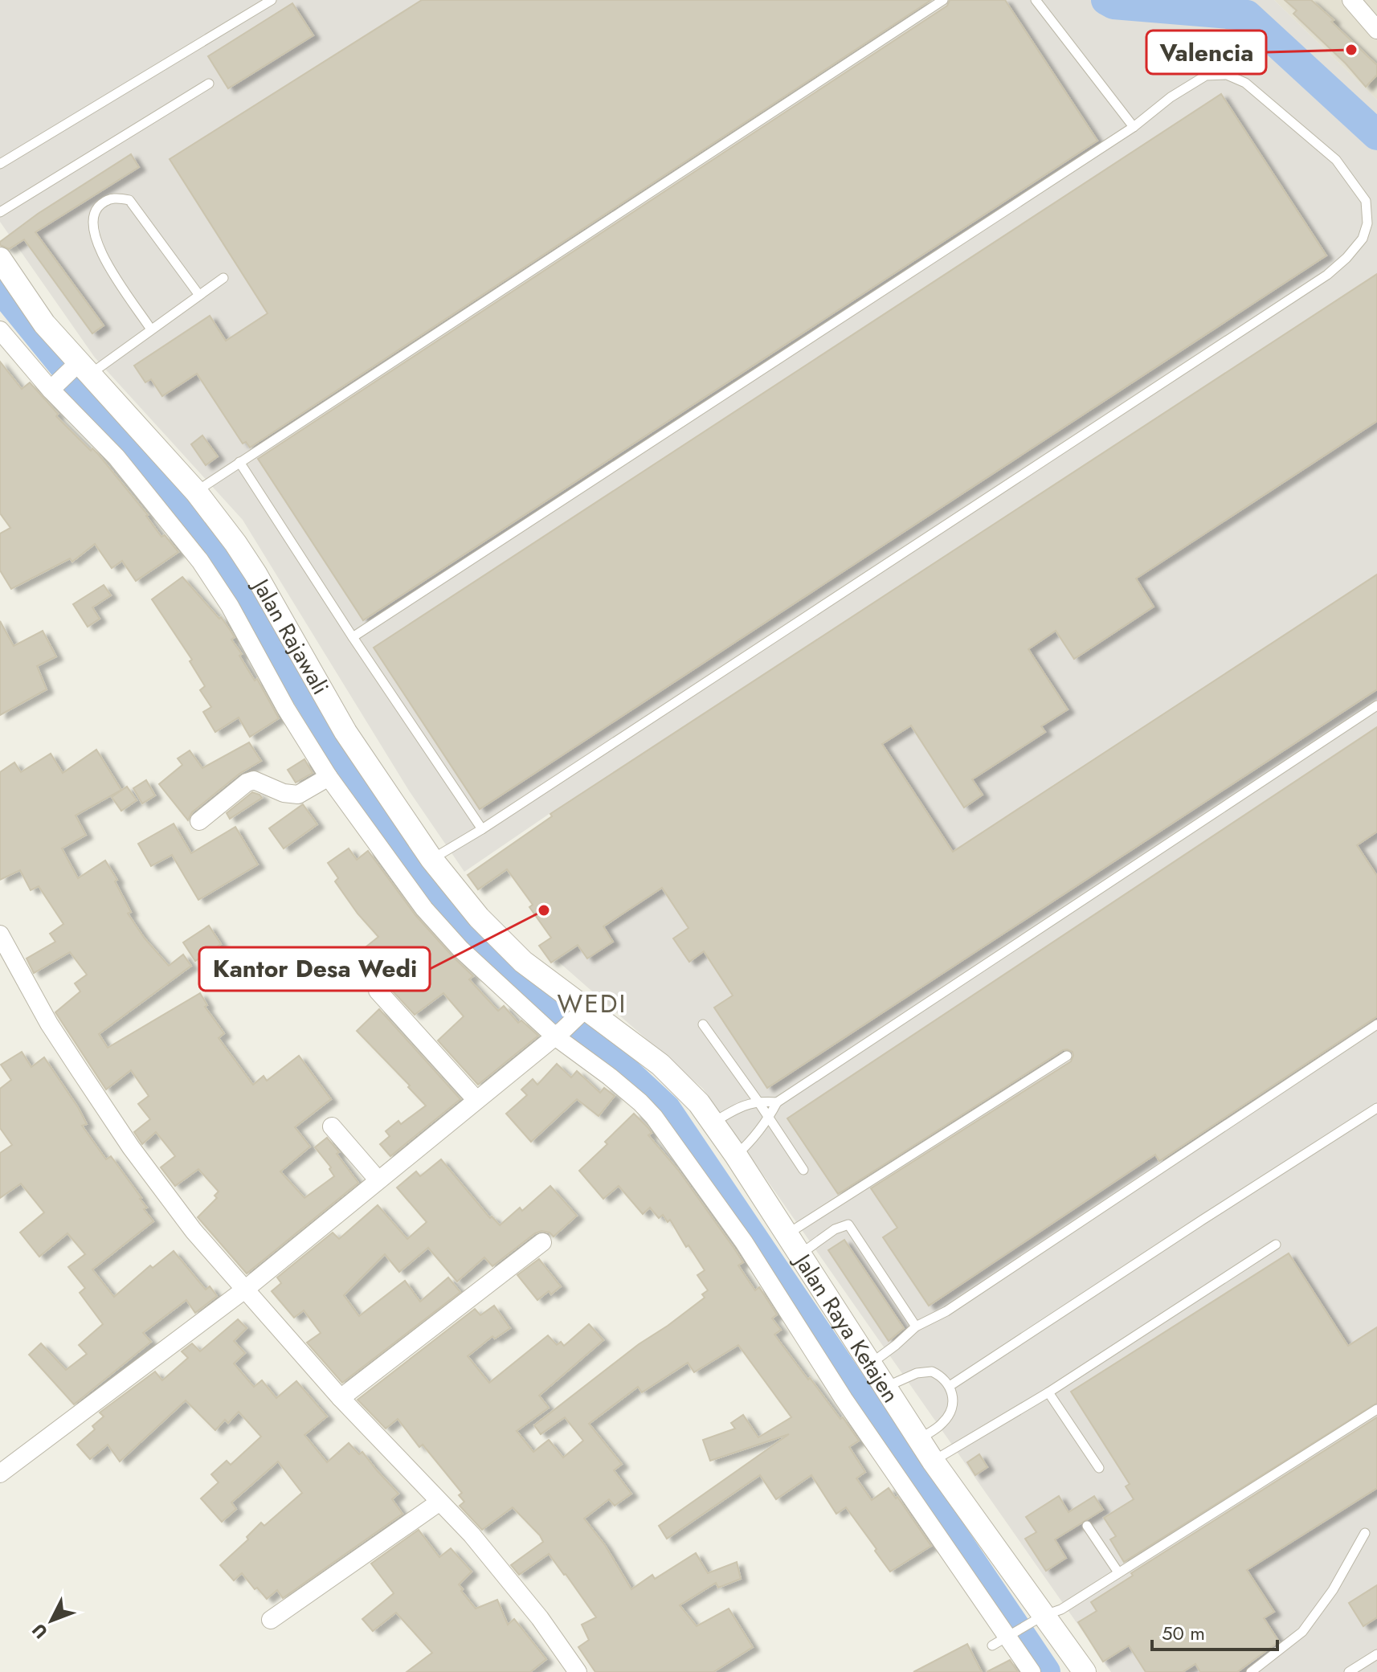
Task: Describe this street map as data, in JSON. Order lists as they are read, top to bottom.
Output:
{
  "streets": {
    "street": ["Jalan Rajawali", "Jalan Raya Ketajen"]
  },
  "crossings": [
    ["Jalan Rajawali", "Jalan Raya Ketajen"]
  ],
  "districts": ["WEDI"],
  "places": ["Valencia", "Kantor Desa Wedi"],
  "scale_bar": "50 m",
  "north": "bottom left"
}
